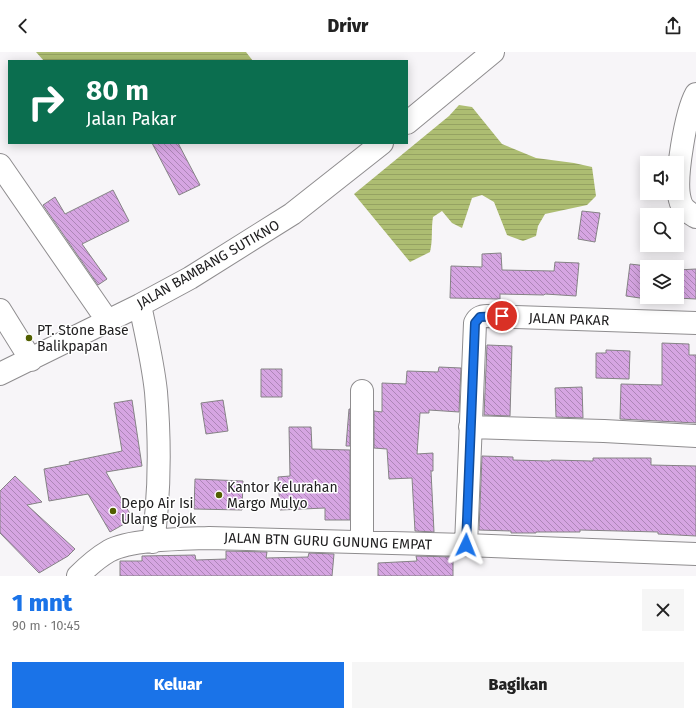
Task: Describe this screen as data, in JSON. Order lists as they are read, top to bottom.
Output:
{
  "streets": {
    "street": ["JALAN BAMBANG SUTIKNO", "JALAN PAKAR", "JALAN BTN GURU GUNUNG EMPAT"]
  },
  "crossings": [
    ["JALAN PAKAR", "JALAN BTN GURU GUNUNG EMPAT"]
  ],
  "places": ["PT. Stone Base Balikpapan", "Kantor Kelurahan Margo Mulyo", "Depo Air Isi Ulang Pojok"],
  "page": {
    "header": "Drivr",
    "turn": ["80 m", "Jalan Pakar"],
    "heading": ["1 mnt", "90 m · 10:45"],
    "buttons": ["Keluar", "Bagikan"]
  }
}
